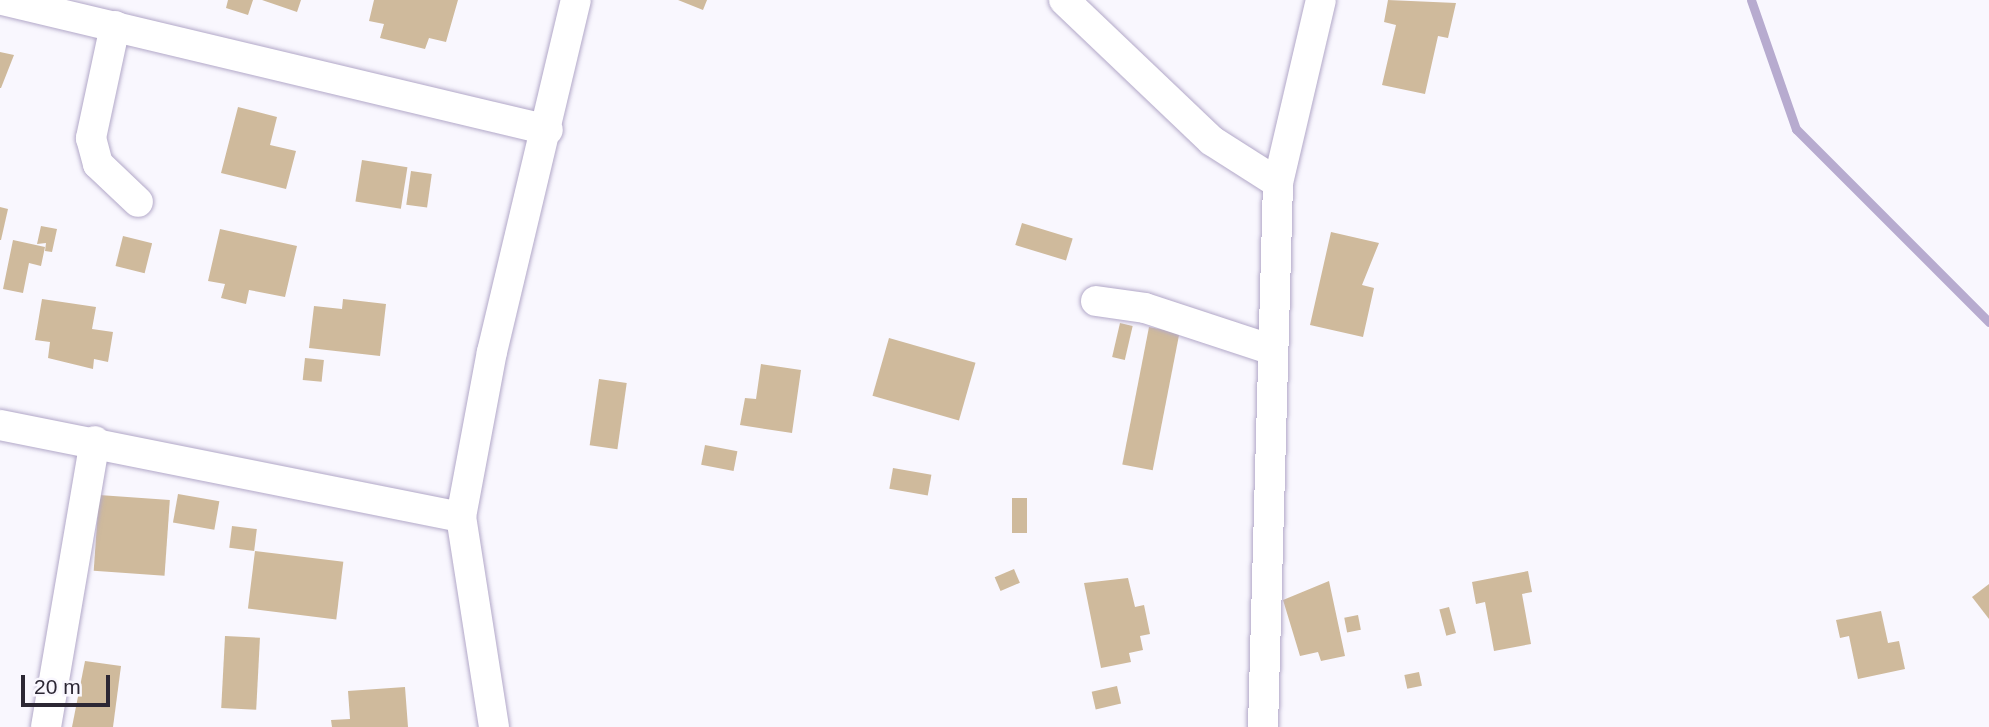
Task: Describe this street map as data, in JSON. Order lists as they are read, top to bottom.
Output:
{
  "scale_bar": "20 m"
}
